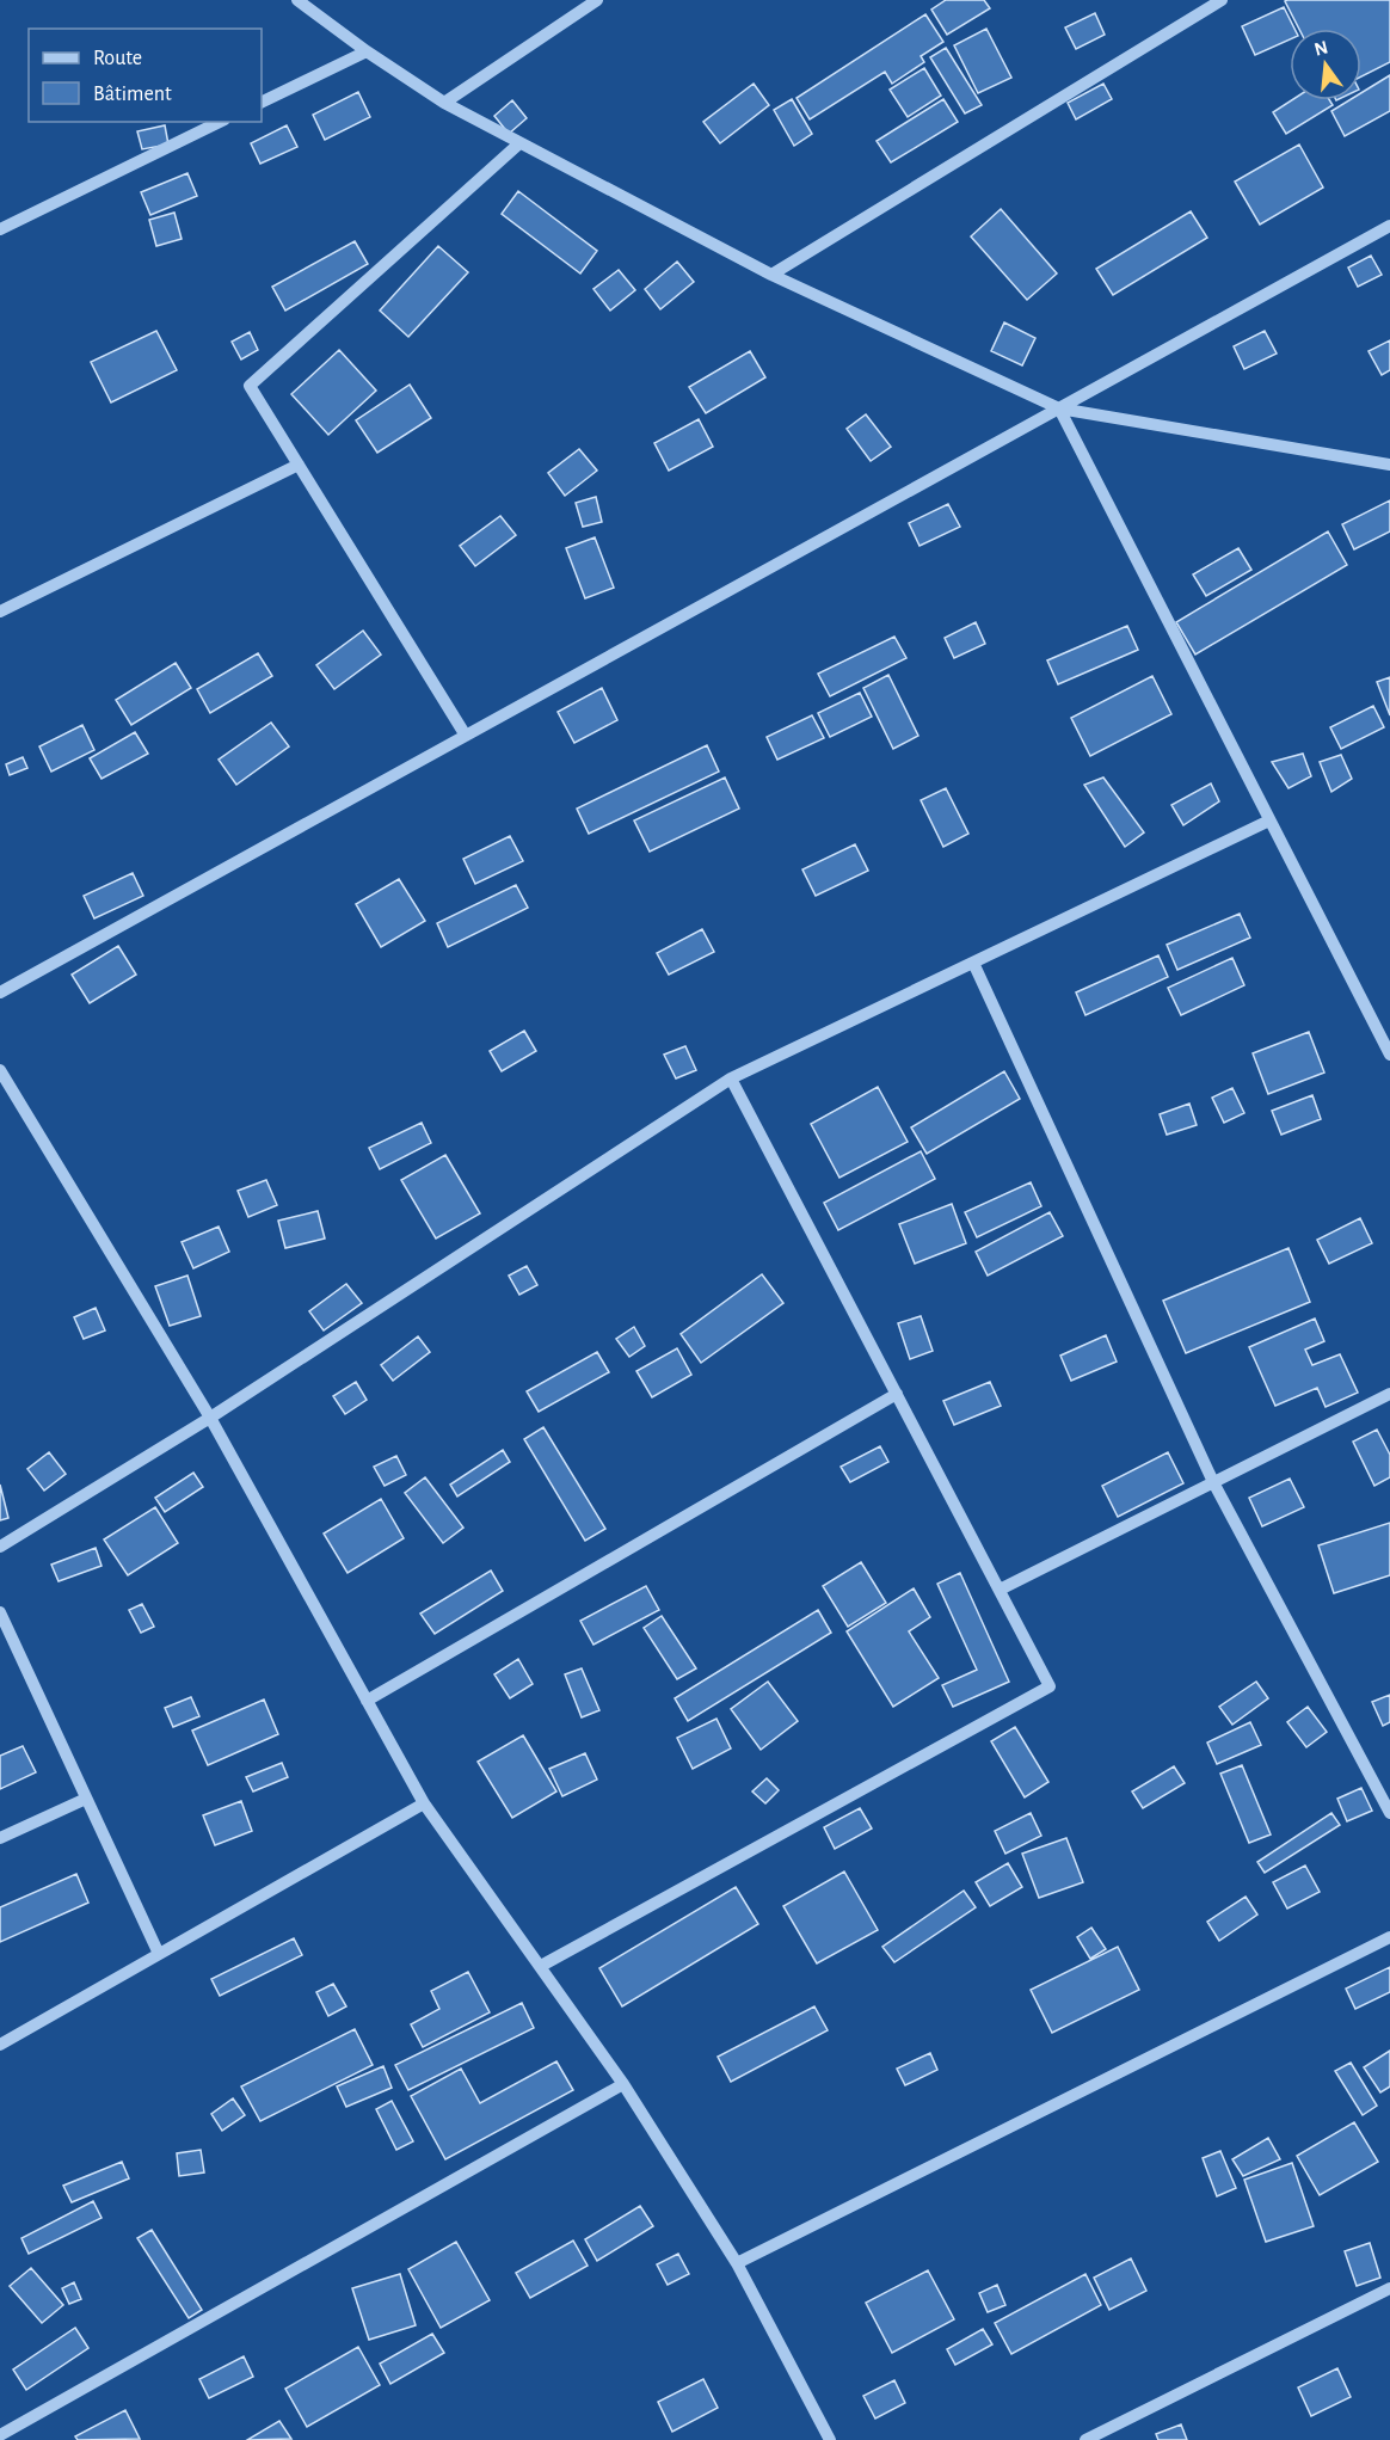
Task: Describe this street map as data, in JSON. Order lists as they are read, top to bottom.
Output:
{
  "legend": ["Route", "Bâtiment"],
  "north": "top"
}
